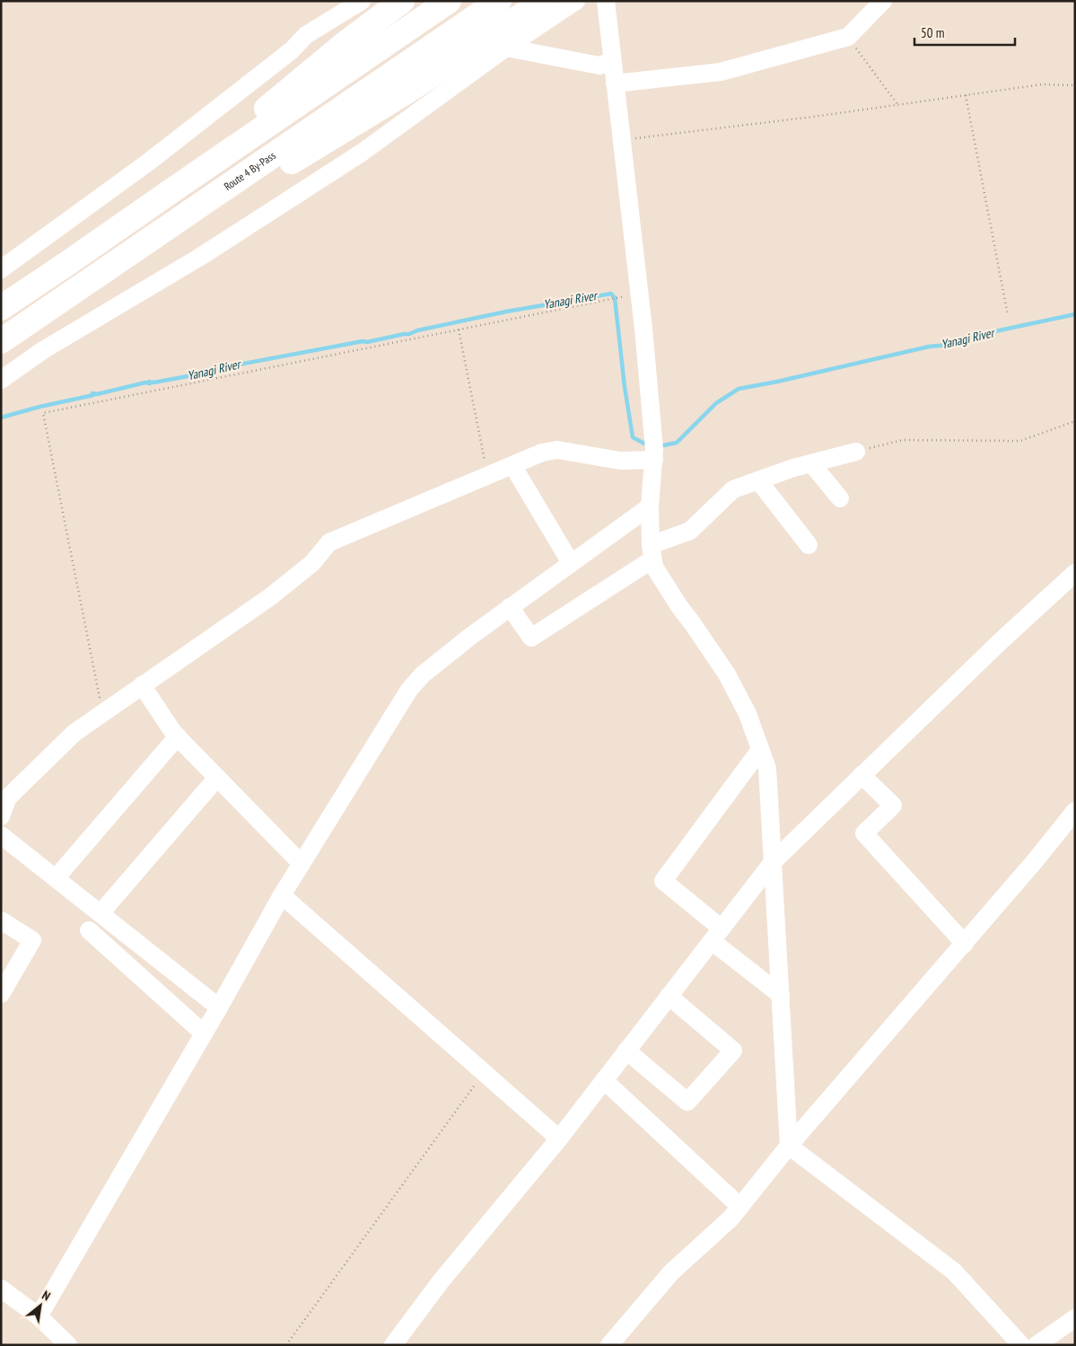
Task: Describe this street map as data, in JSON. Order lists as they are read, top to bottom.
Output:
{
  "streets": {
    "highway": ["Route 4 By-Pass"]
  },
  "water": ["Yanagi River"],
  "scale_bar": "50 m",
  "north": "top right"
}
